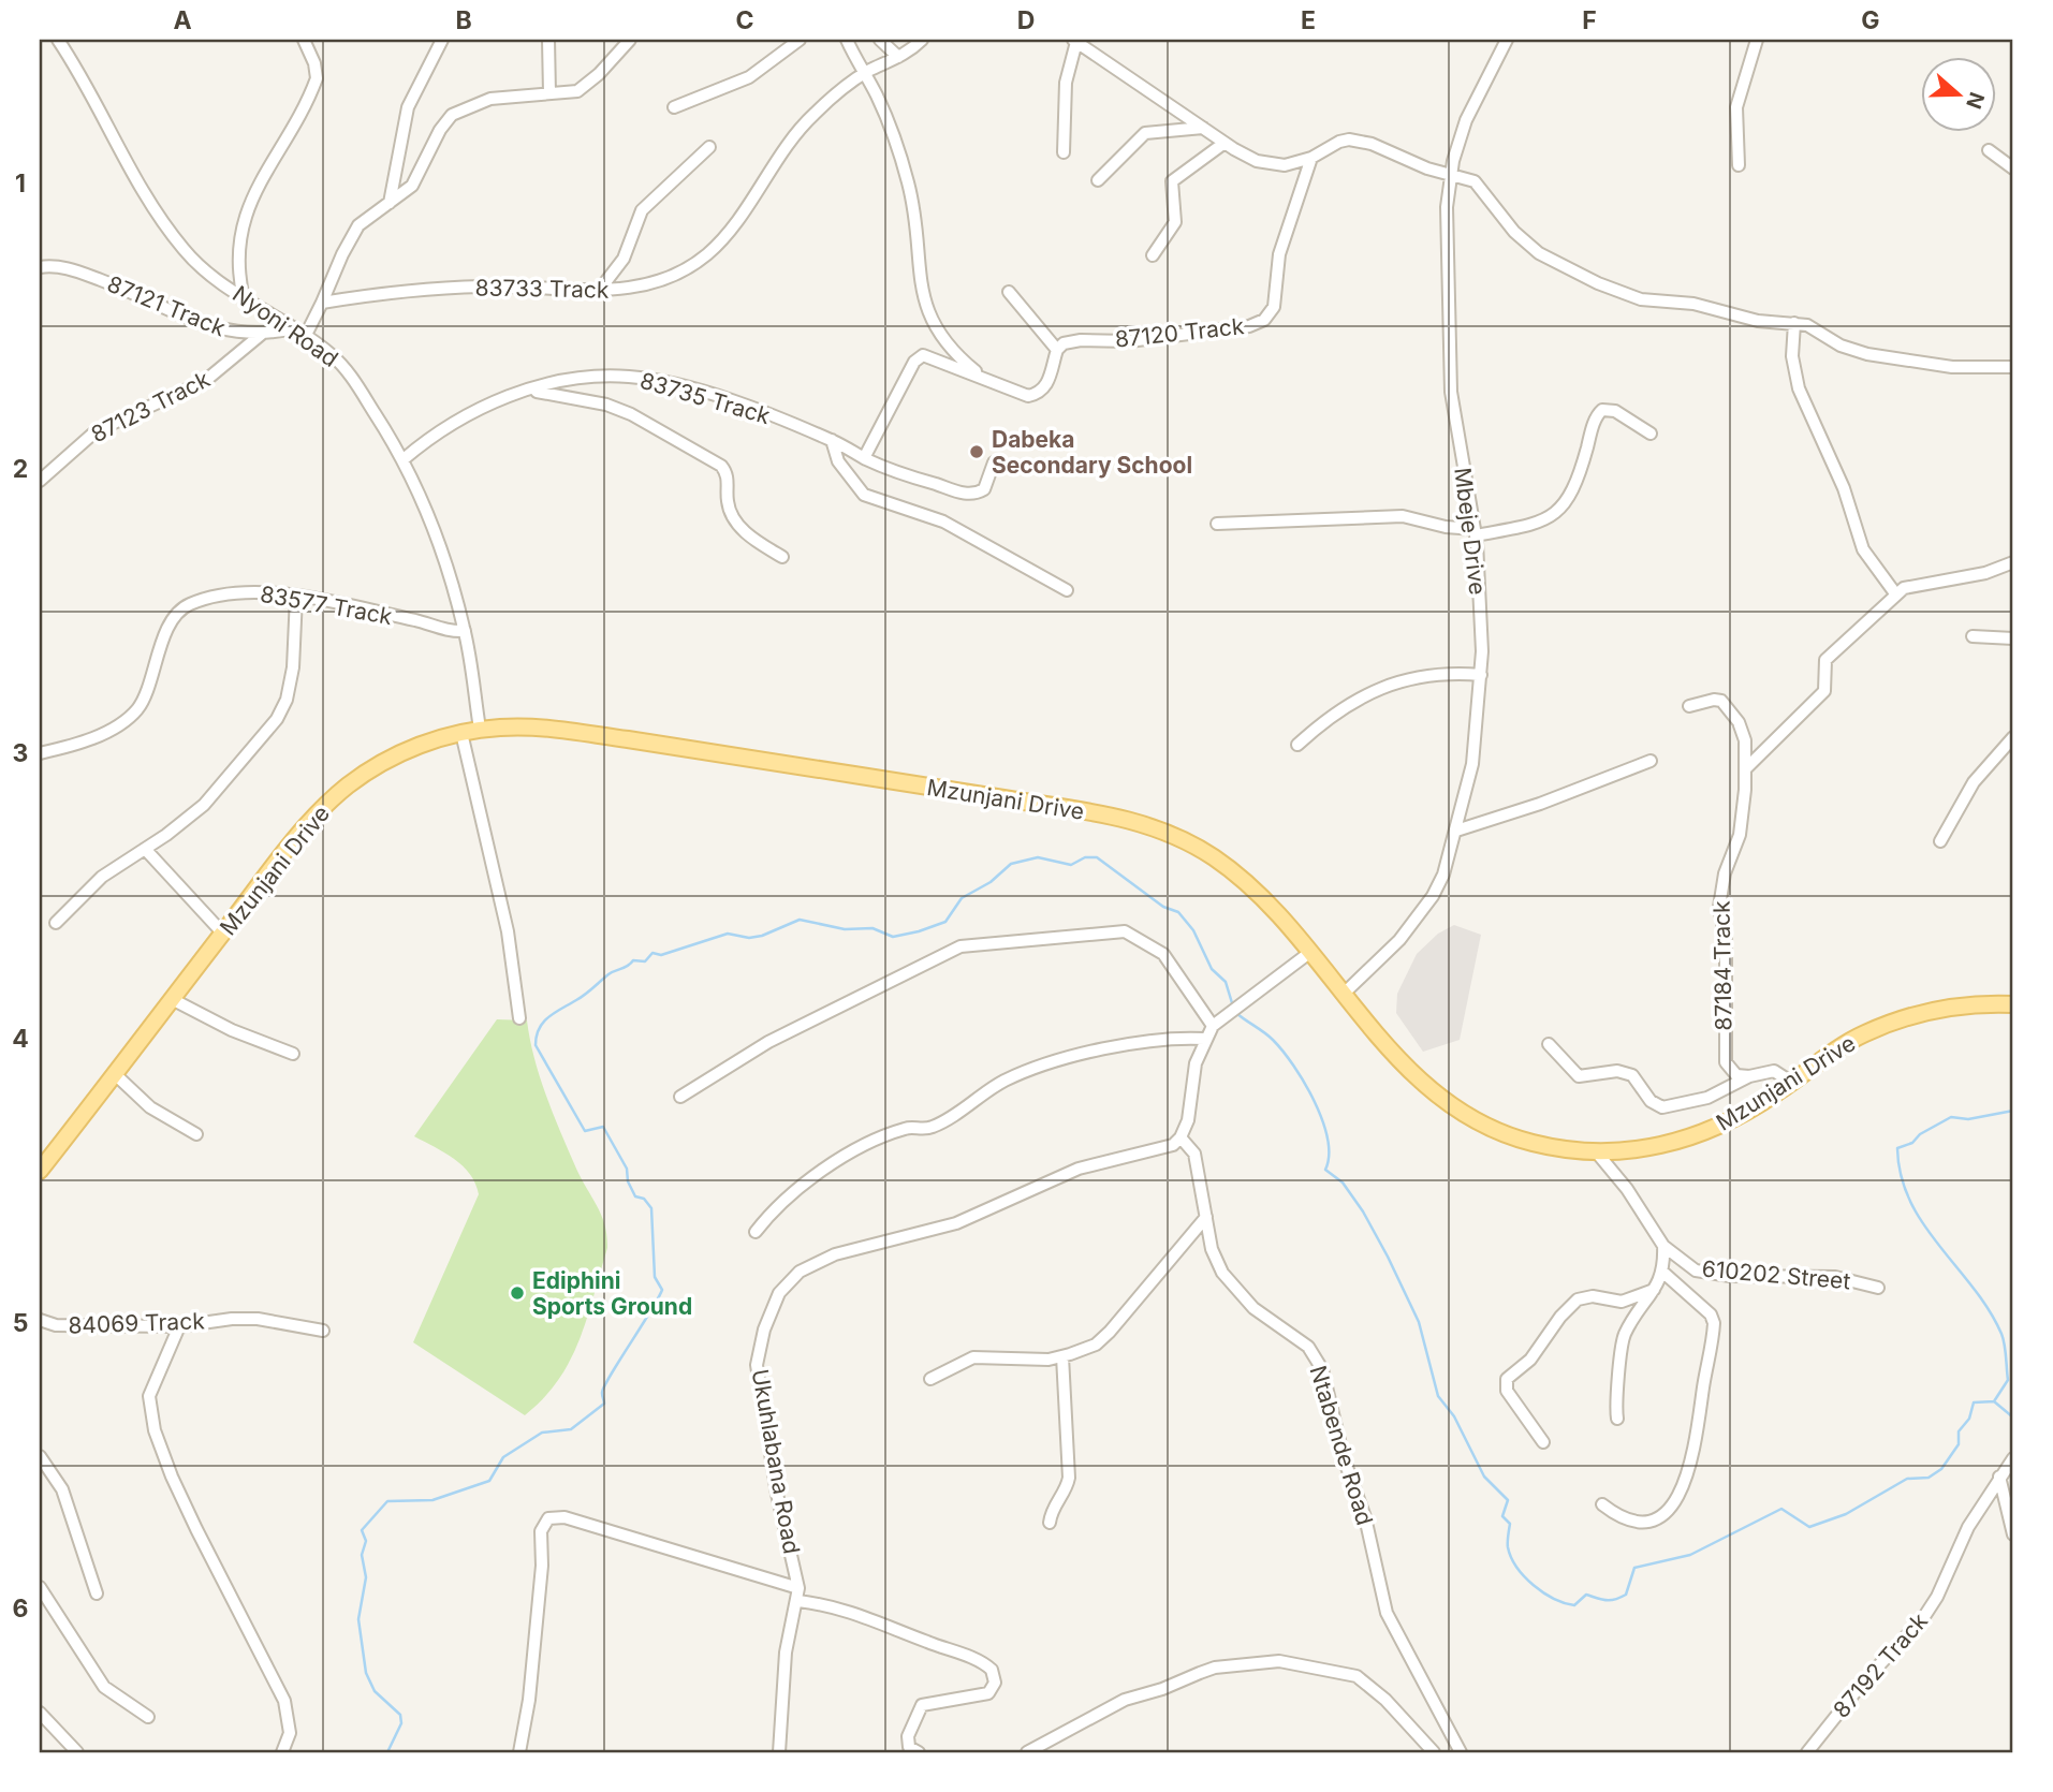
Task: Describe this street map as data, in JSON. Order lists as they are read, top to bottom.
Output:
{
  "streets": {
    "main road": ["Mzunjani Drive"],
    "street": [
      "83733 Track",
      "87121 Track",
      "Nyoni Road",
      "87120 Track",
      "83735 Track",
      "87123 Track",
      "Mbeje Drive",
      "83577 Track",
      "87184 Track",
      "610202 Street",
      "84069 Track",
      "Ntabende Road",
      "Ukuhlabana Road",
      "87192 Track"
    ]
  },
  "crossings": [
    ["87121 Track", "Nyoni Road"],
    ["87121 Track", "87123 Track"],
    ["Nyoni Road", "83735 Track"],
    ["Nyoni Road", "83577 Track"],
    ["Nyoni Road", "Mzunjani Drive"],
    ["Mbeje Drive", "Mzunjani Drive"],
    ["Mzunjani Drive", "610202 Street"],
    ["Ntabende Road", "Ukuhlabana Road"]
  ],
  "places": ["Dabeka Secondary School", "Ediphini Sports Ground"],
  "north": "right",
  "grid": {
    "columns": [
      "A",
      "B",
      "C",
      "D",
      "E",
      "F",
      "G"
    ],
    "rows": [
      "1",
      "2",
      "3",
      "4",
      "5",
      "6"
    ]
  }
}
